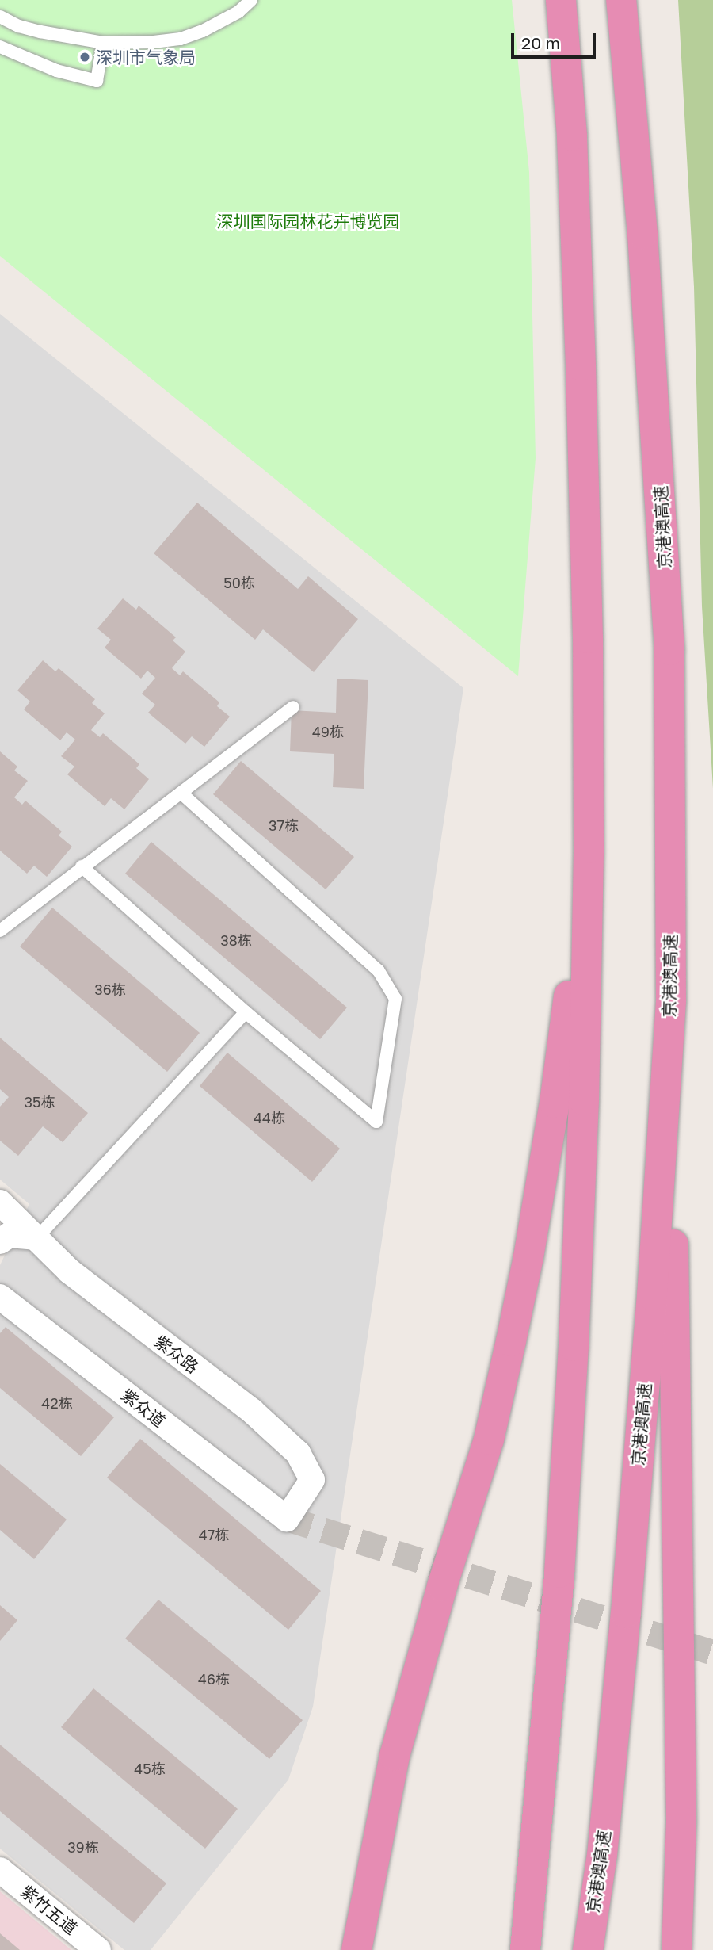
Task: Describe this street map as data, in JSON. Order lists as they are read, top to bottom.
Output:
{
  "streets": {
    "highway": ["京港澳高速"],
    "street": ["紫众路", "紫众道", "紫竹五道"]
  },
  "crossings": [
    ["紫众路", "紫众道"]
  ],
  "parks": ["深圳国际园林花卉博览园"],
  "places": ["深圳市气象局"],
  "house_numbers": [
    "50栋",
    "49栋",
    "37栋",
    "38栋",
    "36栋",
    "35栋",
    "44栋",
    "42栋",
    "47栋",
    "46栋",
    "45栋",
    "39栋"
  ],
  "scale_bar": "20 m"
}
